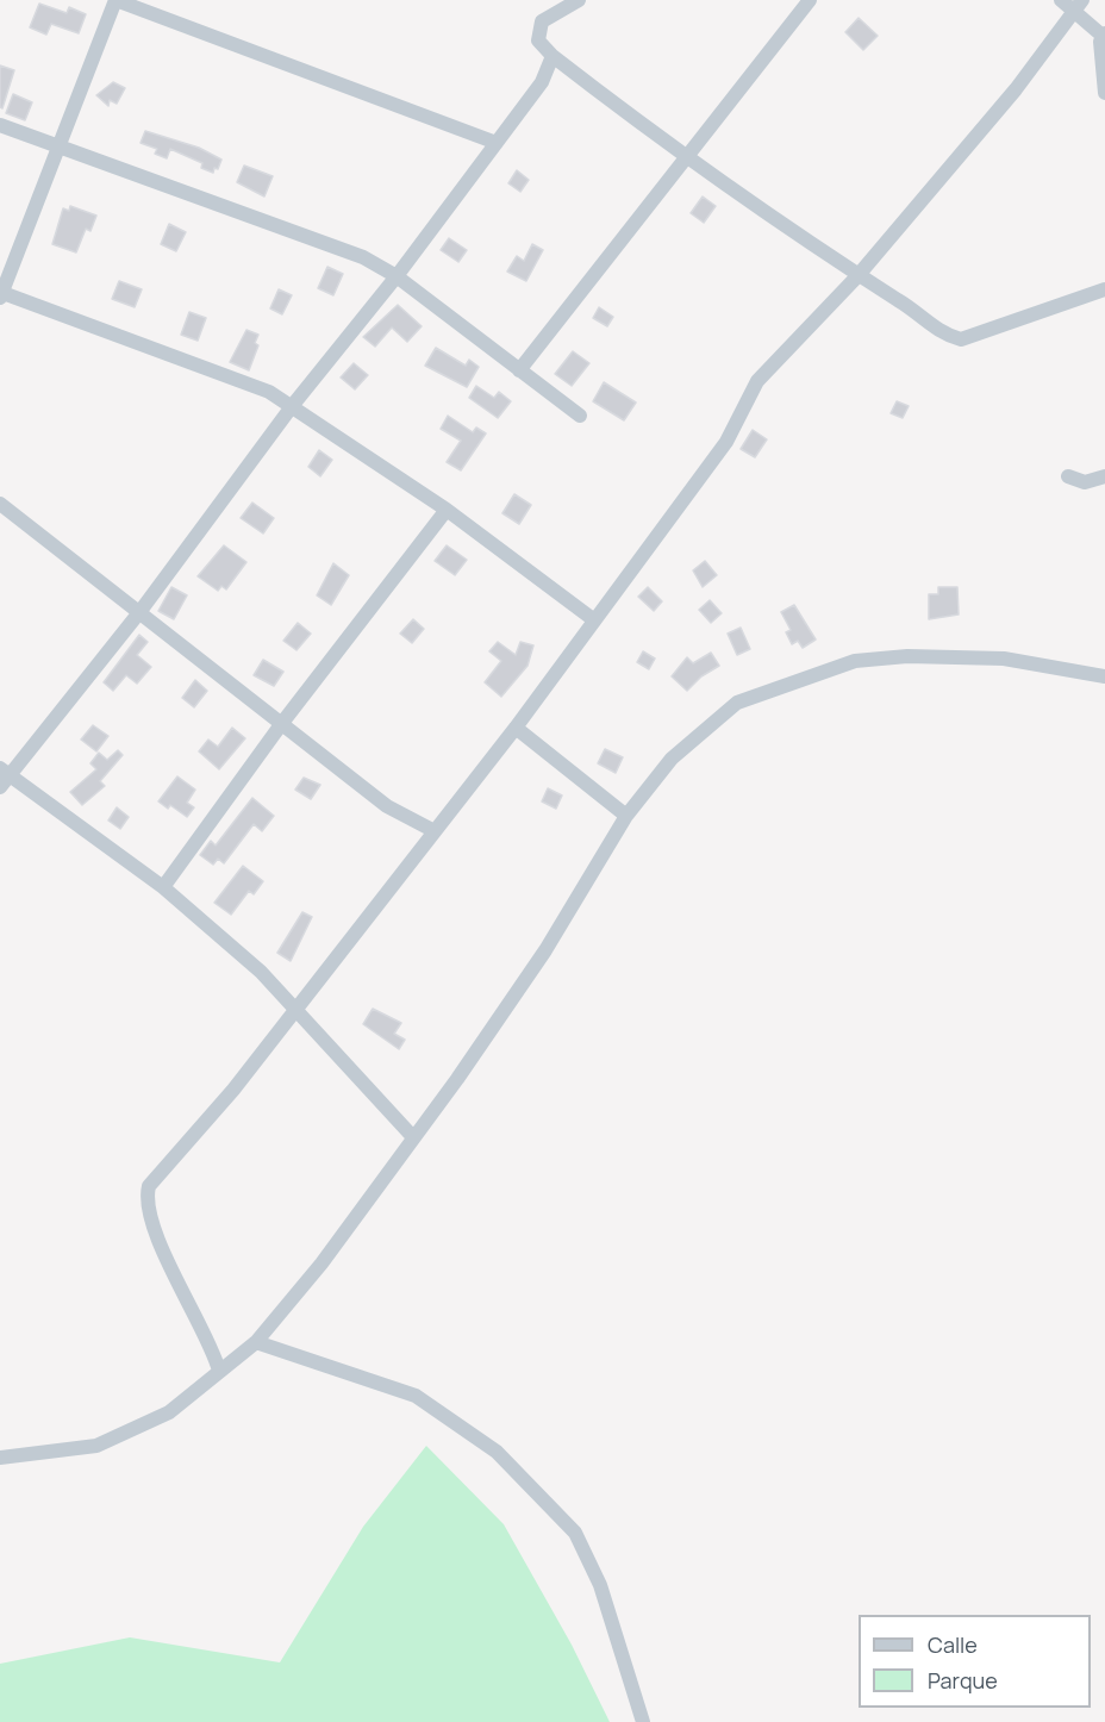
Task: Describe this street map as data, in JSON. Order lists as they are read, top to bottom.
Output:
{
  "legend": ["Calle", "Parque"]
}
